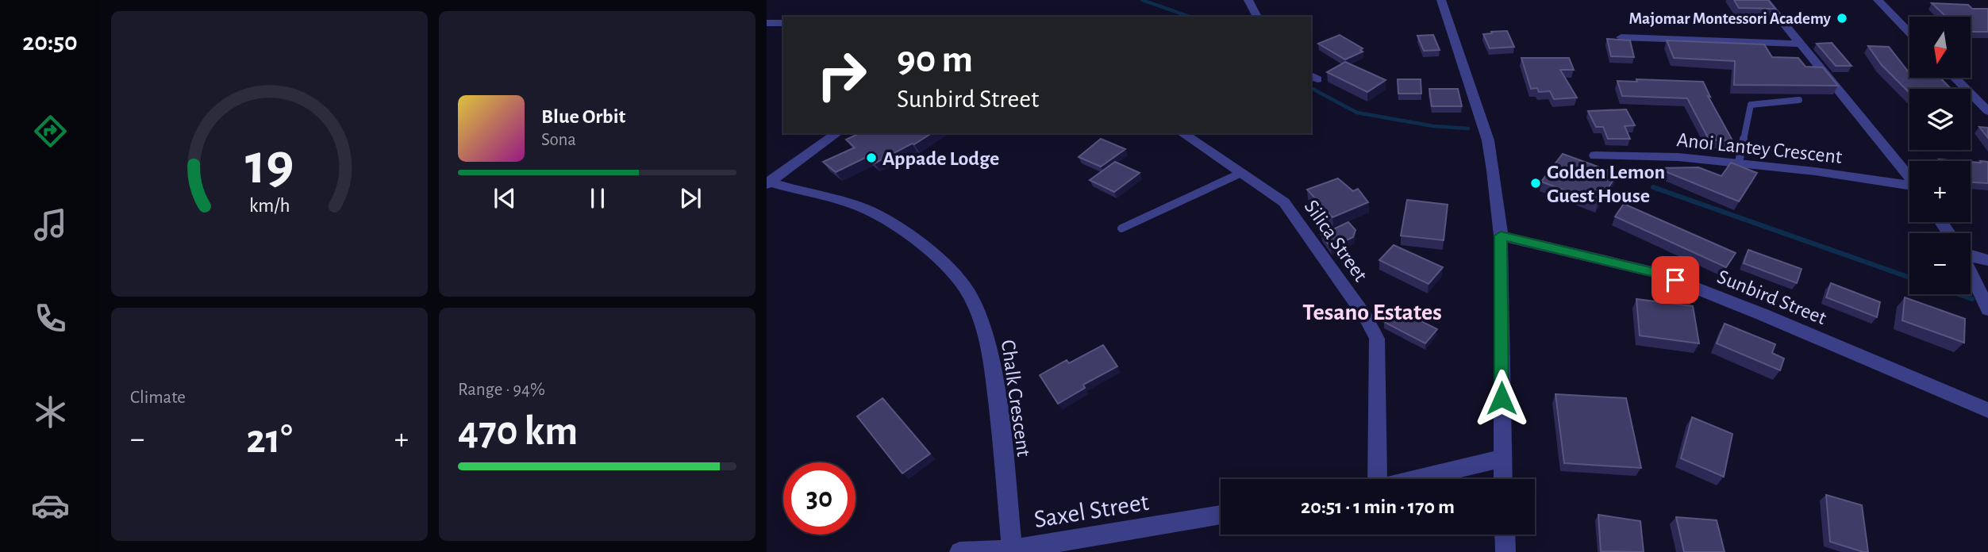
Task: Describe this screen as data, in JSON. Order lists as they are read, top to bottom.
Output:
{
  "streets": {
    "street": [
      "Anoi Lantey Crescent",
      "Silica Street",
      "Sunbird Street",
      "Chalk Crescent",
      "Saxel Street"
    ]
  },
  "crossings": [
    ["Chalk Crescent", "Saxel Street"]
  ],
  "districts": ["Tesano Estates"],
  "places": ["Majomar Montessori Academy", "Appade Lodge", "Golden Lemon Guest House"],
  "north": "bottom",
  "page": {
    "tabs": "20:50",
    "map_buttons": ["+", "−"],
    "turn": ["90 m", "Sunbird Street"],
    "song": ["Blue Orbit", "Sona"],
    "tile": [
      "Climate",
      ["Range · 94%", "470 km"]
    ],
    "heat": ["−", "21°", "+"],
    "limit": "30",
    "trip": "20:51 · 1 min · 170 m",
    "gauge": ["19", "km/h"]
  }
}
